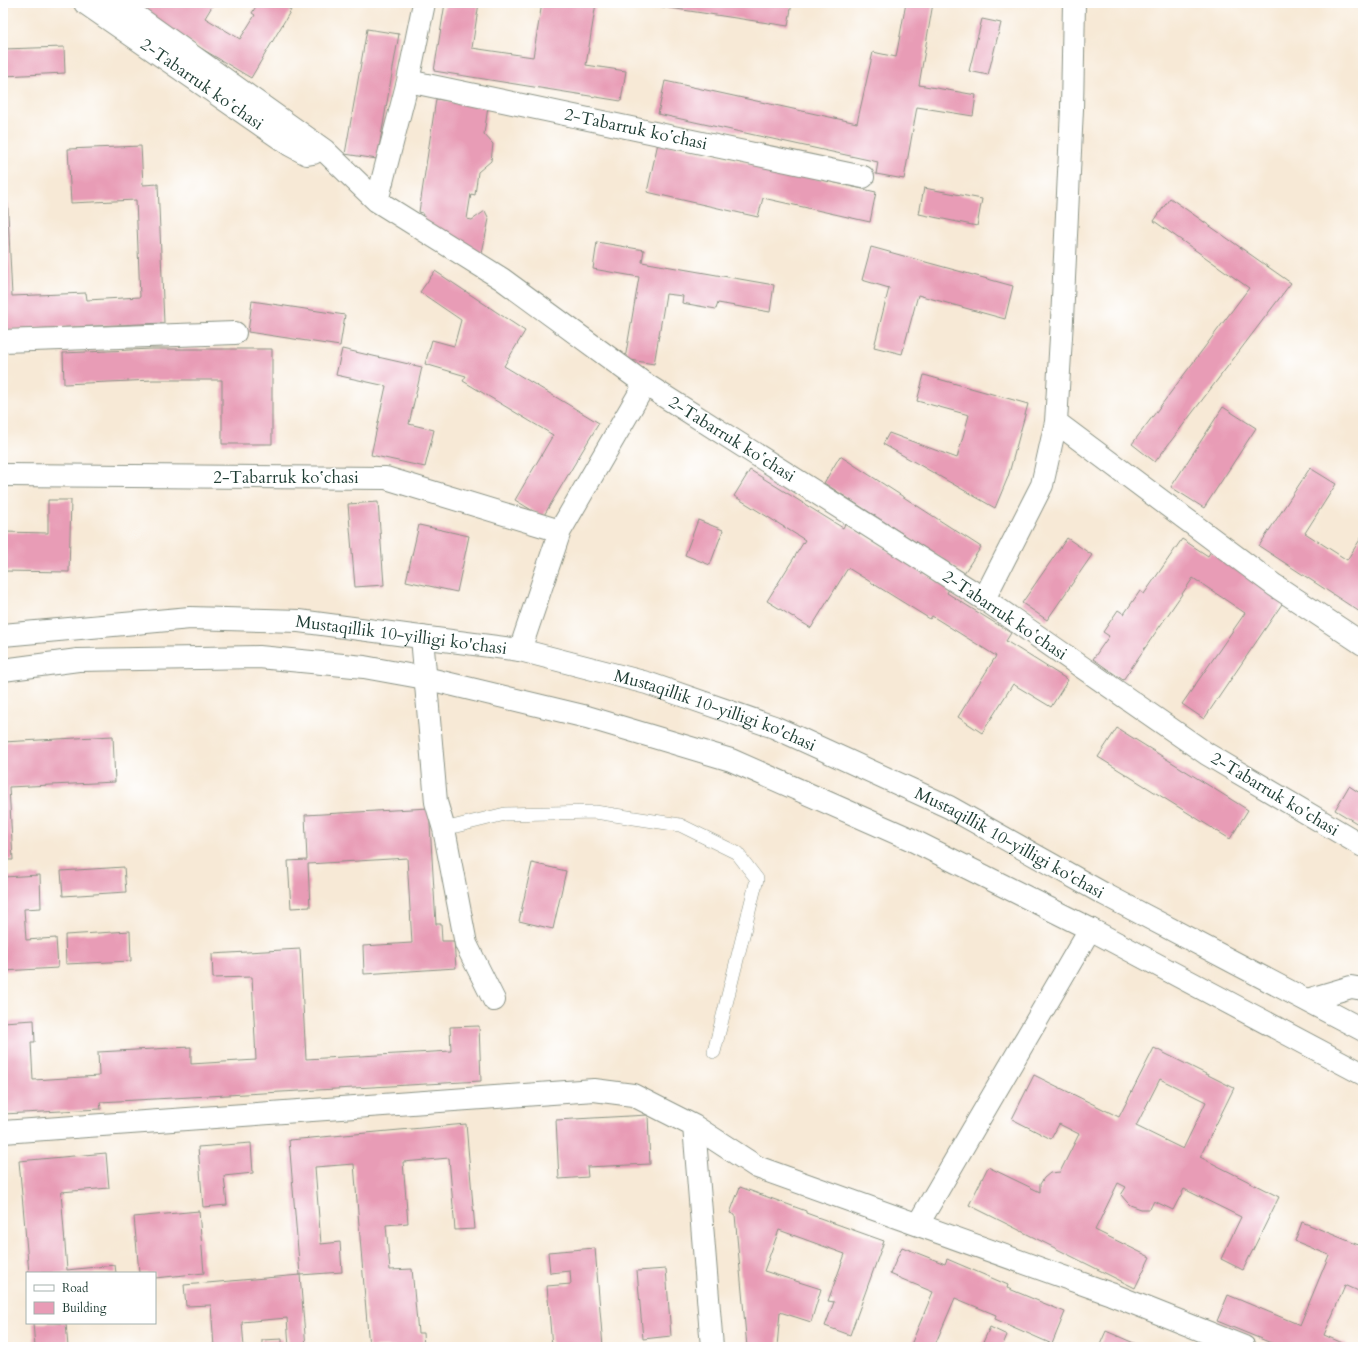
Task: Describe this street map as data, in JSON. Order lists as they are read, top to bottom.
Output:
{
  "streets": {
    "street": ["2-Tabarruk koʻchasi", "Mustaqillik 10-yilligi ko'chasi"]
  },
  "legend": ["Road", "Building"]
}
